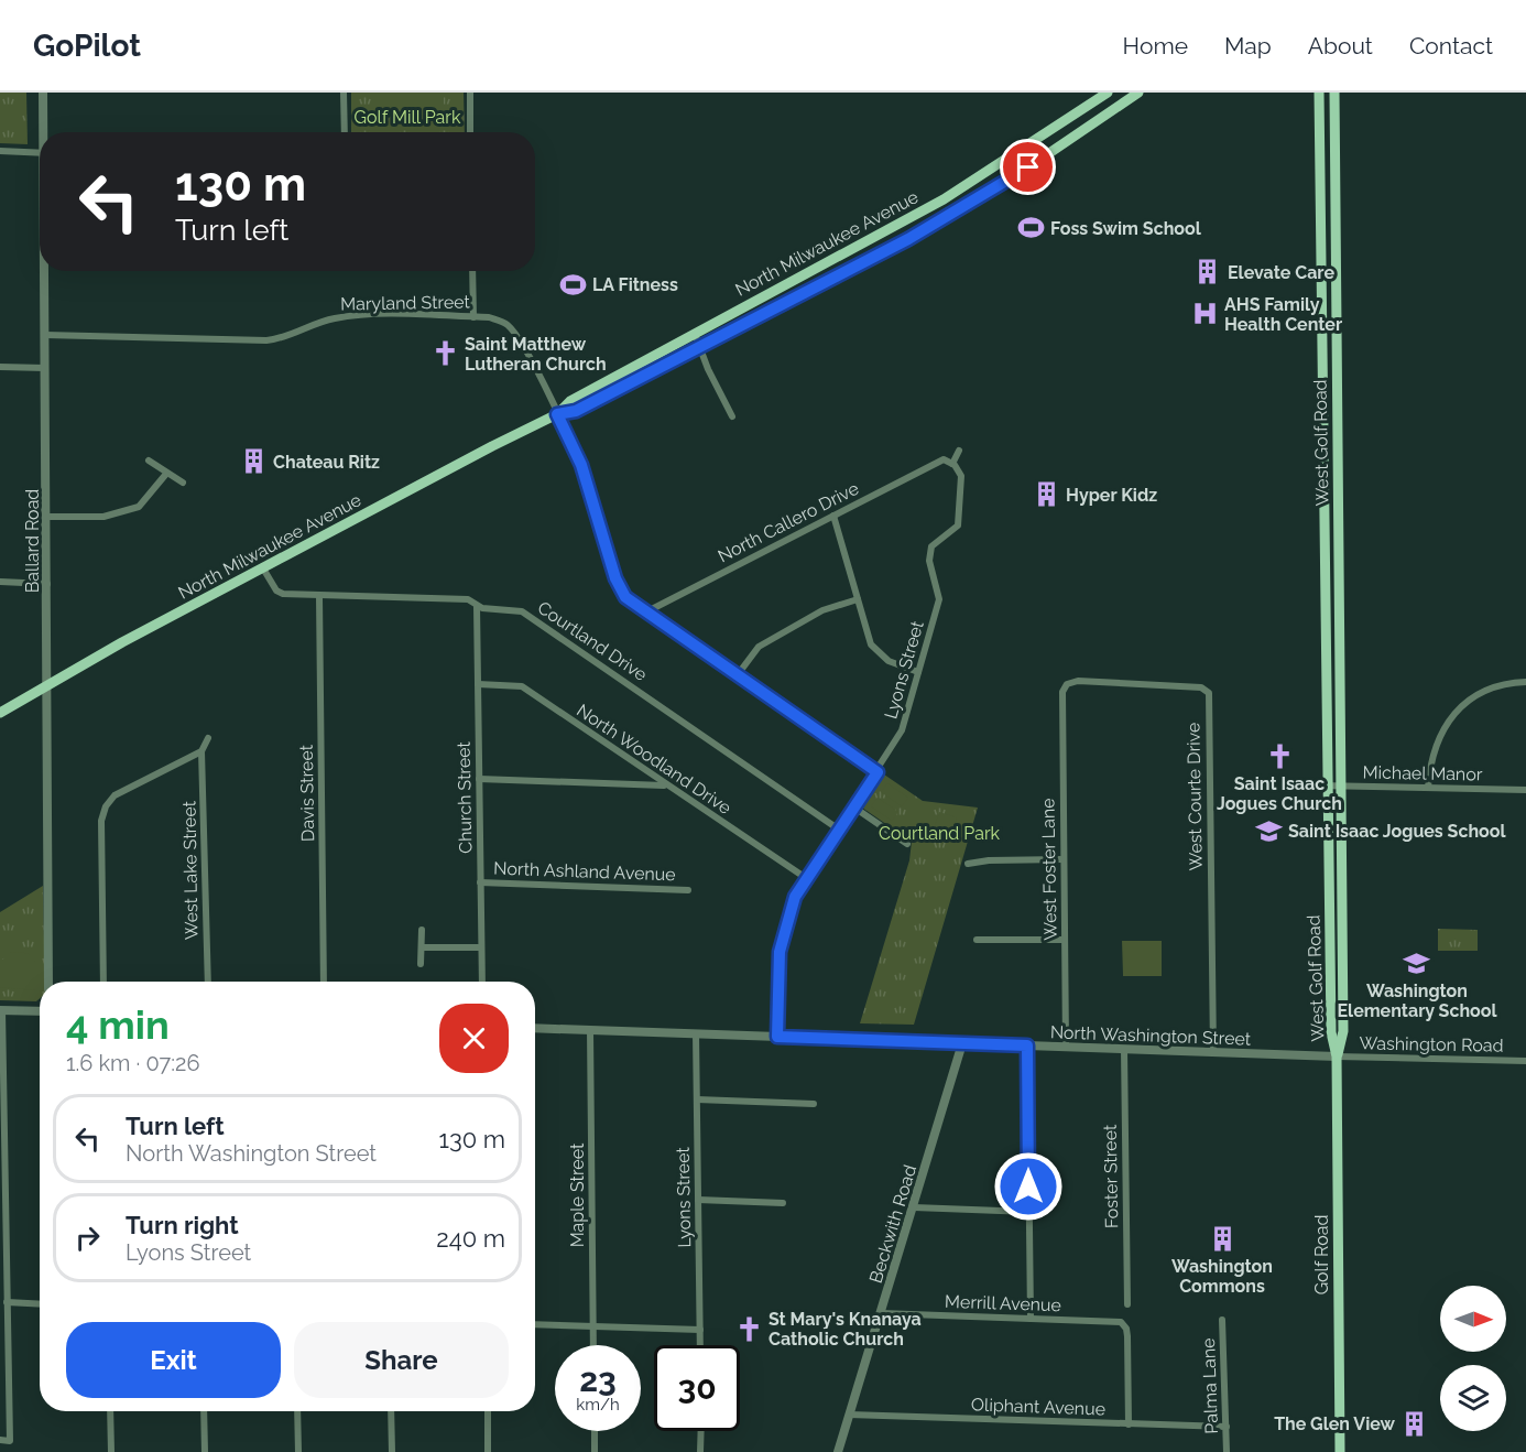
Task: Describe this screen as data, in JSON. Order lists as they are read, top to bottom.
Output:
{
  "streets": {
    "main road": ["North Milwaukee Avenue", "West Golf Road", "Golf Road"],
    "street": [
      "Maryland Street",
      "North Callero Drive",
      "Ballard Road",
      "Courtland Drive",
      "Lyons Street",
      "North Woodland Drive",
      "Michael Manor",
      "Davis Street",
      "West Courte Drive",
      "Church Street",
      "West Foster Lane",
      "West Lake Street",
      "North Ashland Avenue",
      "North Washington Street",
      "Washington Road",
      "Foster Street",
      "Maple Street",
      "Beckwith Road",
      "Merrill Avenue",
      "Palma Lane",
      "Oliphant Avenue"
    ]
  },
  "crossings": [
    ["North Milwaukee Avenue", "Maryland Street"],
    ["North Milwaukee Avenue", "Ballard Road"],
    ["North Milwaukee Avenue", "Courtland Drive"],
    ["Maryland Street", "North Callero Drive"],
    ["Maryland Street", "Ballard Road"],
    ["Maryland Street", "Lyons Street"],
    ["West Golf Road", "Michael Manor"],
    ["West Golf Road", "North Washington Street"],
    ["West Golf Road", "Washington Road"],
    ["West Golf Road", "Golf Road"],
    ["North Callero Drive", "Lyons Street"],
    ["Courtland Drive", "Lyons Street"],
    ["Courtland Drive", "Davis Street"],
    ["Courtland Drive", "Church Street"],
    ["Lyons Street", "North Woodland Drive"],
    ["Lyons Street", "North Washington Street"],
    ["North Woodland Drive", "Church Street"],
    ["West Courte Drive", "West Foster Lane"],
    ["West Courte Drive", "North Washington Street"],
    ["Church Street", "North Ashland Avenue"],
    ["West Foster Lane", "North Washington Street"],
    ["North Washington Street", "Washington Road"],
    ["North Washington Street", "Foster Street"],
    ["North Washington Street", "Maple Street"],
    ["North Washington Street", "Beckwith Road"],
    ["North Washington Street", "Golf Road"],
    ["Washington Road", "Golf Road"],
    ["Beckwith Road", "Merrill Avenue"],
    ["Beckwith Road", "Oliphant Avenue"],
    ["Merrill Avenue", "Oliphant Avenue"],
    ["Palma Lane", "Oliphant Avenue"]
  ],
  "parks": ["Golf Mill Park", "Courtland Park"],
  "places": {
    "sports": ["Foss Swim School", "LA Fitness"],
    "building": [
      "Elevate Care",
      "Chateau Ritz",
      "Hyper Kidz",
      "Washington Commons",
      "The Glen View"
    ],
    "hospital": ["AHS Family Health Center"],
    "church": ["Saint Matthew Lutheran Church", "Saint Isaac Jogues Church", "St Mary's Knanaya Catholic Church"],
    "school or university": ["Saint Isaac Jogues School", "Washington Elementary School"]
  },
  "north": "right",
  "page": {
    "header": "GoPilot",
    "nav": [
      "Home",
      "Map",
      "About",
      "Contact"
    ],
    "turn": ["130 m", "Turn left"],
    "heading": ["4 min", "1.6 km · 07:26"],
    "list": [
      {
        "name": "Turn left",
        "note": "North Washington Street",
        "value": "130 m"
      },
      {
        "name": "Turn right",
        "note": "Lyons Street",
        "value": "240 m"
      }
    ],
    "buttons": ["Exit", "Share"],
    "speed": "23 km/h",
    "limit": "30"
  }
}
